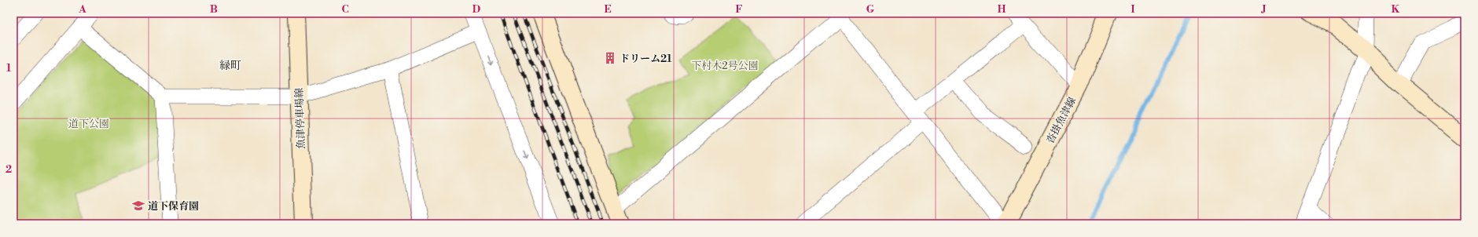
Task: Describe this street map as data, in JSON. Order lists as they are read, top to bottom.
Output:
{
  "streets": {
    "main road": ["魚津停車場線", "沓掛魚津線"]
  },
  "districts": ["緑町"],
  "parks": ["下村木2号公園", "道下公園"],
  "places": {
    "building": ["ドリーム21"],
    "school or university": ["道下保育園"]
  },
  "grid": {
    "columns": [
      "A",
      "B",
      "C",
      "D",
      "E",
      "F",
      "G",
      "H",
      "I",
      "J",
      "K"
    ],
    "rows": ["1", "2"]
  }
}
